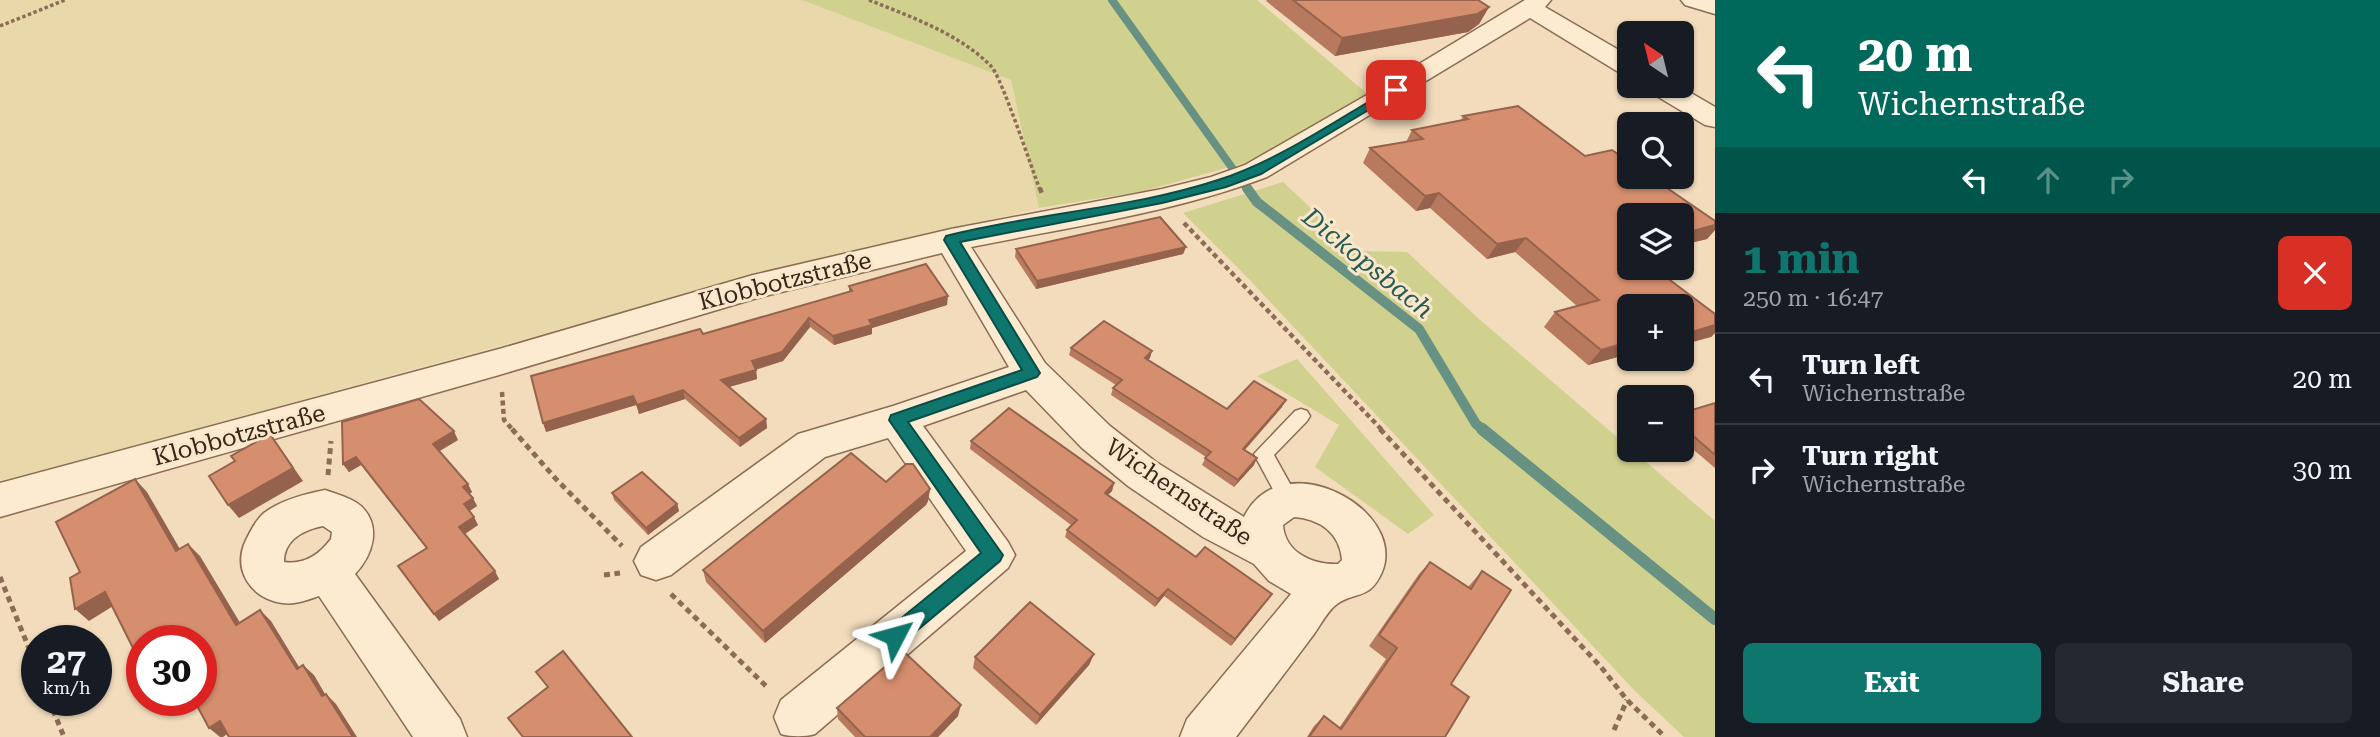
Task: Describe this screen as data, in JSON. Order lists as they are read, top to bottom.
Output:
{
  "streets": {
    "street": ["Klobbotzstraße", "Wichernstraße"]
  },
  "crossings": [
    ["Klobbotzstraße", "Wichernstraße"]
  ],
  "water": ["Dickopsbach"],
  "north": "top left",
  "page": {
    "turn": ["20 m", "Wichernstraße"],
    "map_buttons": ["+", "−"],
    "heading": ["1 min", "250 m · 16:47"],
    "list": [
      {
        "name": "Turn left",
        "note": "Wichernstraße",
        "value": "20 m"
      },
      {
        "name": "Turn right",
        "note": "Wichernstraße",
        "value": "30 m"
      }
    ],
    "speed": "27 km/h",
    "limit": "30",
    "buttons": ["Exit", "Share"]
  }
}
